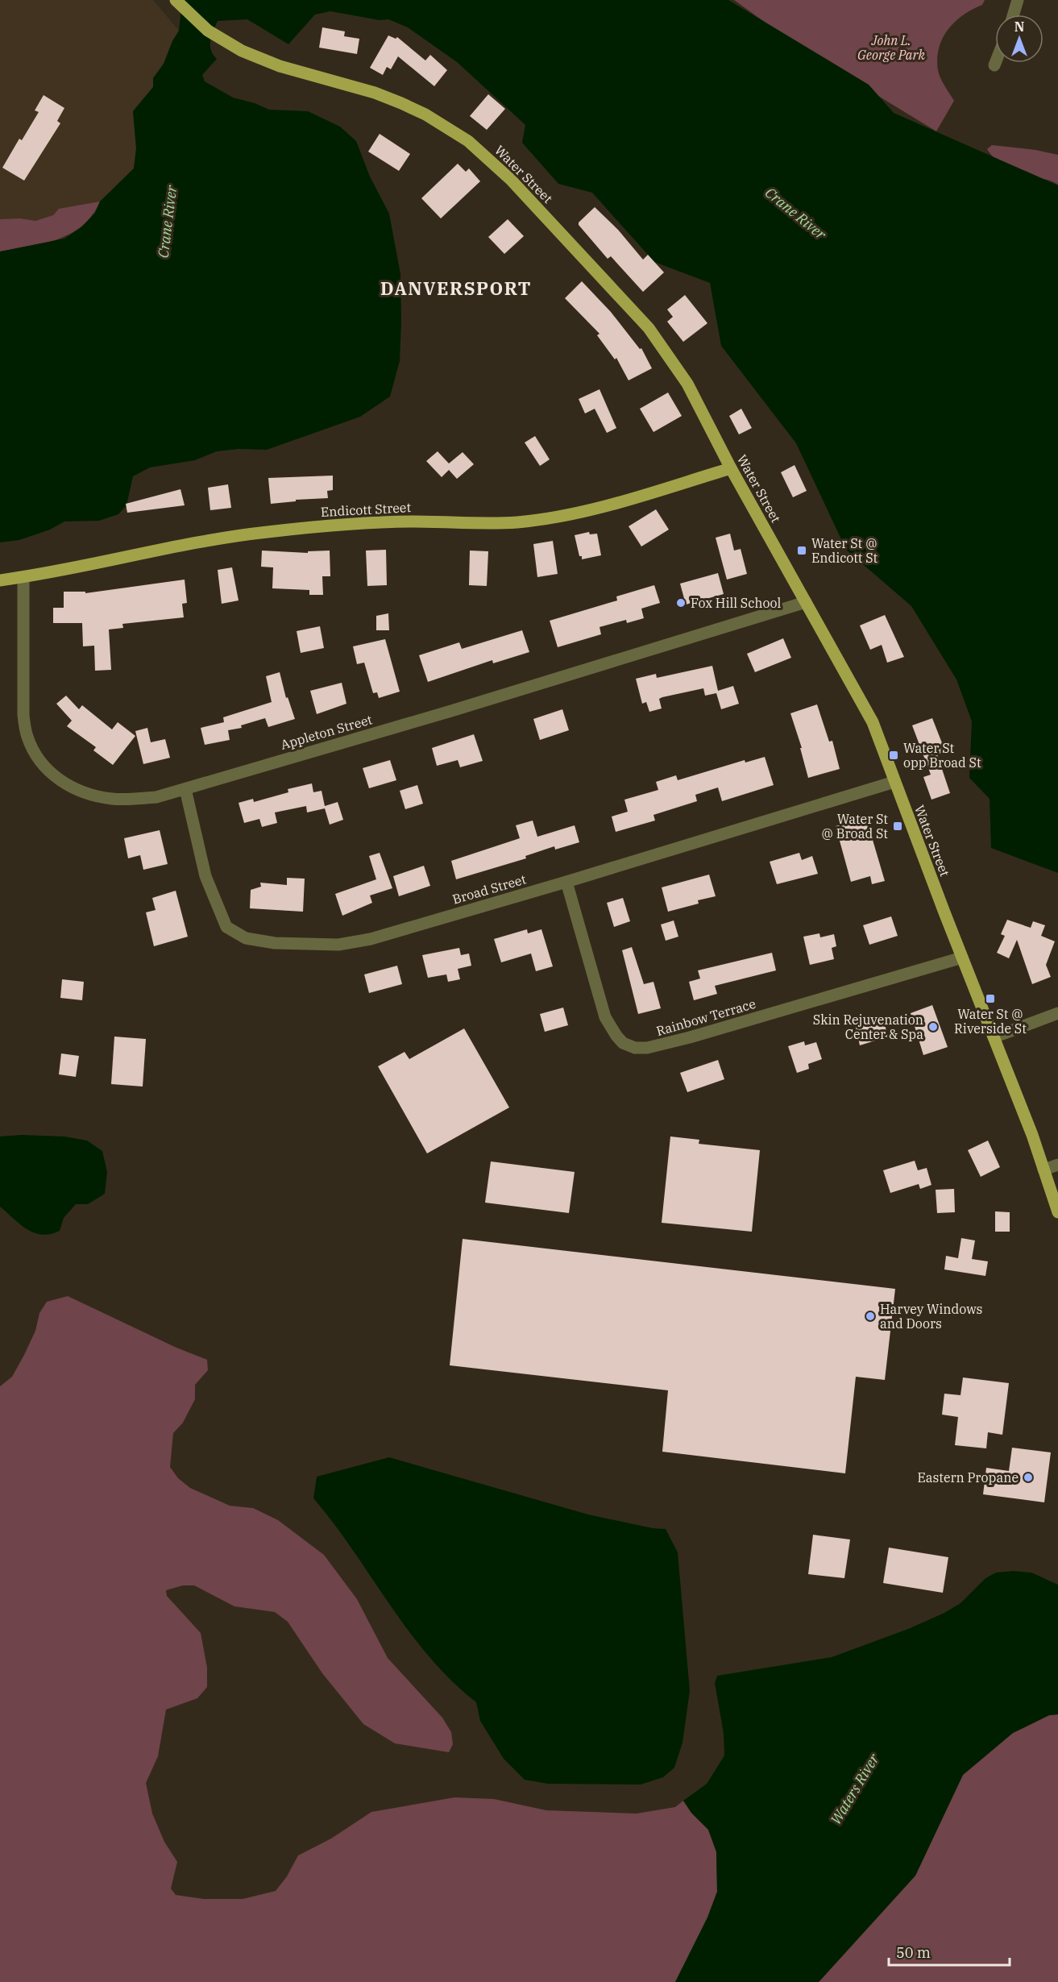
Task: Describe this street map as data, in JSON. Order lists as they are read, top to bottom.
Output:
{
  "streets": {
    "main road": ["Water Street", "Endicott Street"],
    "street": ["Appleton Street", "Broad Street", "Rainbow Terrace"]
  },
  "crossings": [
    ["Water Street", "Endicott Street"],
    ["Water Street", "Appleton Street"],
    ["Water Street", "Broad Street"],
    ["Water Street", "Rainbow Terrace"],
    ["Endicott Street", "Appleton Street"],
    ["Appleton Street", "Broad Street"],
    ["Broad Street", "Rainbow Terrace"]
  ],
  "districts": ["DANVERSPORT"],
  "water": ["Crane River", "Waters River"],
  "parks": ["John L. George Park"],
  "places": {
    "transit": [
      "Water St @ Endicott St",
      "Water St opp Broad St",
      "Water St @ Broad St",
      "Water St @ Riverside St"
    ],
    "other": [
      "Fox Hill School",
      "Skin Rejuvenation Center & Spa",
      "Harvey Windows and Doors",
      "Eastern Propane"
    ]
  },
  "scale_bar": "50 m",
  "north": "top"
}
